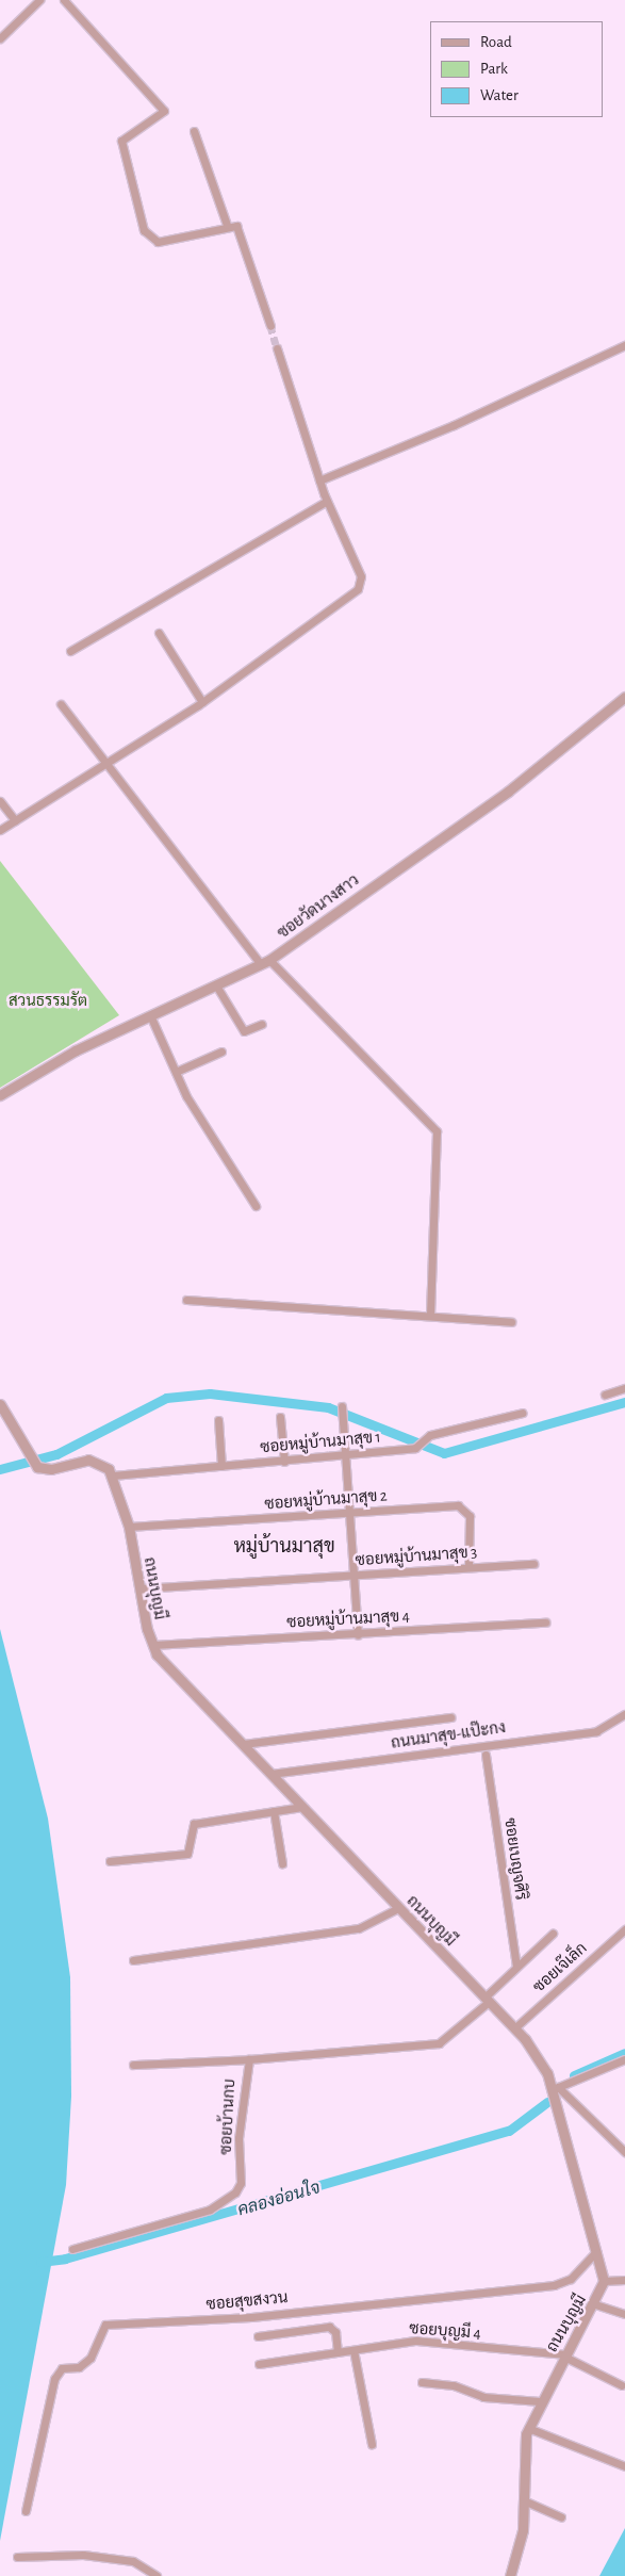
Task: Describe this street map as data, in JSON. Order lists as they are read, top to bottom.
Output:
{
  "streets": {
    "street": [
      "ซอยวัดนางสาว",
      "ซอยหมู่บ้านมาสุข 1",
      "ซอยหมู่บ้านมาสุข 2",
      "ซอยหมู่บ้านมาสุข 3",
      "ถนนบุญมี",
      "ซอยหมู่บ้านมาสุข 4",
      "ถนนมาสุข-แป๊ะกง",
      "ซอยเบญจศิริ",
      "ซอยเจ๊เล็ก",
      "ซอยบ้านกบ",
      "ซอยสุขสงวน",
      "ซอยบุญมี 4"
    ]
  },
  "crossings": [
    ["ซอยหมู่บ้านมาสุข 1", "ถนนบุญมี"],
    ["ซอยหมู่บ้านมาสุข 2", "ซอยหมู่บ้านมาสุข 3"],
    ["ซอยหมู่บ้านมาสุข 2", "ถนนบุญมี"],
    ["ซอยหมู่บ้านมาสุข 3", "ถนนบุญมี"],
    ["ถนนบุญมี", "ซอยหมู่บ้านมาสุข 4"],
    ["ถนนบุญมี", "ถนนมาสุข-แป๊ะกง"],
    ["ถนนบุญมี", "ซอยเจ๊เล็ก"],
    ["ถนนบุญมี", "ซอยบ้านกบ"],
    ["ถนนบุญมี", "ซอยสุขสงวน"],
    ["ถนนบุญมี", "ซอยบุญมี 4"]
  ],
  "districts": ["หมู่บ้านมาสุข"],
  "water": ["คลองอ่อนใจ"],
  "parks": ["สวนธรรมรัต"],
  "legend": ["Road", "Park", "Water"]
}
